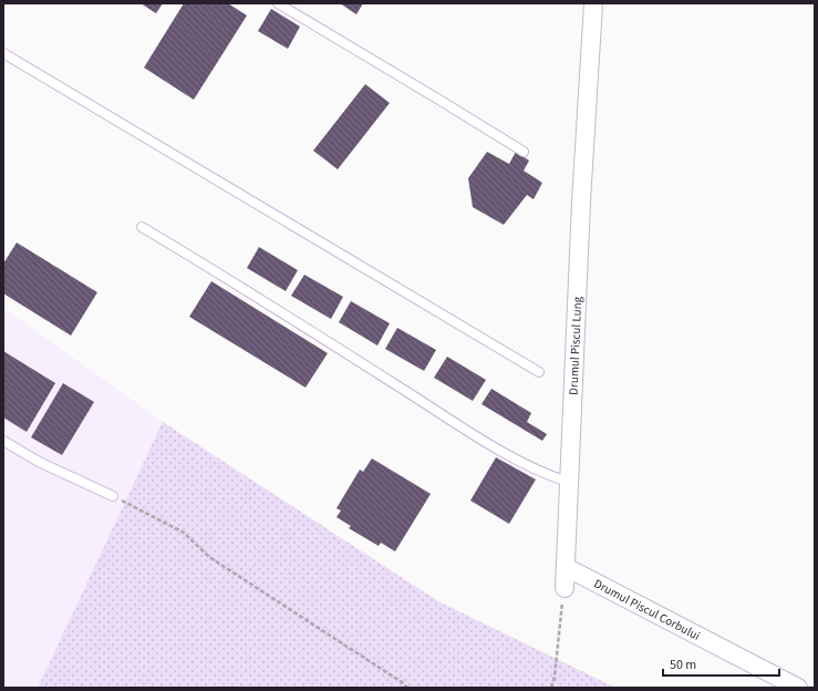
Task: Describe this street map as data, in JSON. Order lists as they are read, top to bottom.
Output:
{
  "streets": {
    "street": ["Drumul Piscul Lung", "Drumul Piscul Corbului"]
  },
  "crossings": [
    ["Drumul Piscul Lung", "Drumul Piscul Corbului"]
  ],
  "scale_bar": "50 m"
}
